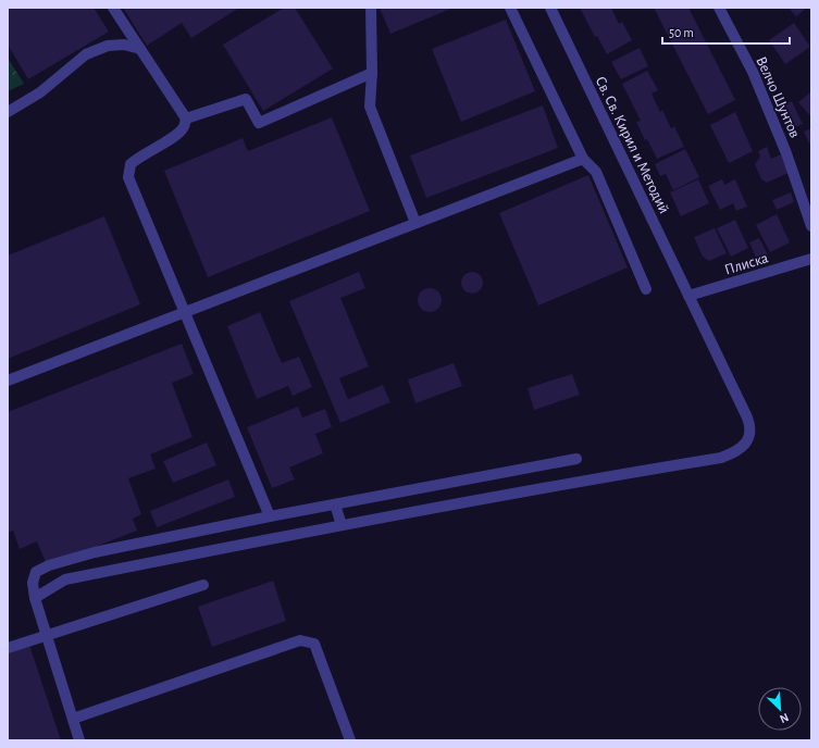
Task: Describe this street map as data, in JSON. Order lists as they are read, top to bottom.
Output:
{
  "streets": {
    "street": ["Велчо Шунтов", "Св. Св. Кирил и Методий", "Плиска"]
  },
  "crossings": [
    ["Св. Св. Кирил и Методий", "Плиска"]
  ],
  "scale_bar": "50 m",
  "north": "bottom right"
}
